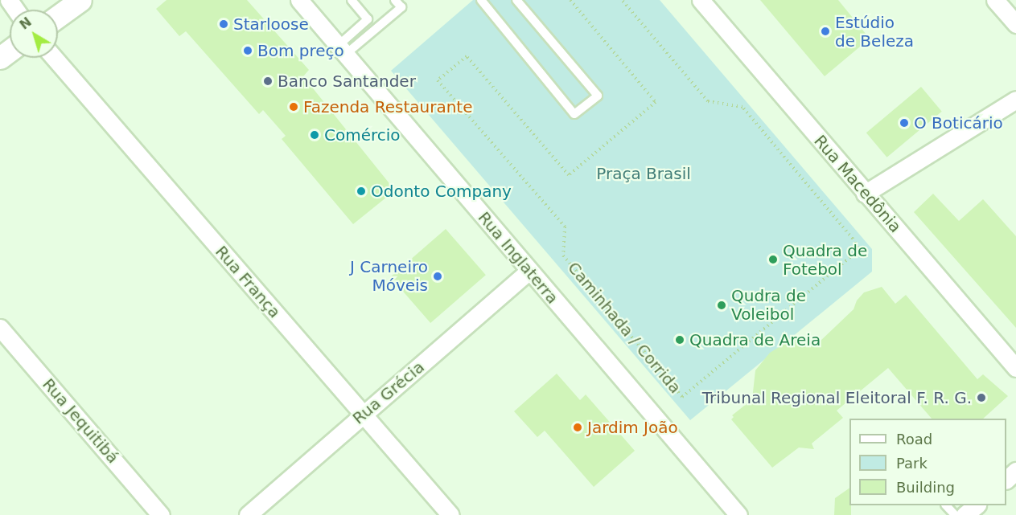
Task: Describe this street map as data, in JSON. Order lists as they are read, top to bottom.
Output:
{
  "streets": {
    "street": [
      "Rua Macedônia",
      "Rua Inglaterra",
      "Rua França",
      "Rua Grécia",
      "Rua Jequitibá"
    ],
    "path": ["Caminhada / Corrida"]
  },
  "crossings": [
    ["Rua Inglaterra", "Rua Grécia"],
    ["Rua França", "Rua Grécia"]
  ],
  "parks": ["Praça Brasil"],
  "places": [
    "Starloose",
    "Estúdio de Beleza",
    "Bom preço",
    "Banco Santander",
    "Fazenda Restaurante",
    "O Boticário",
    "Comércio",
    "Odonto Company",
    "Quadra de Fotebol",
    "J Carneiro Móveis",
    "Qudra de Voleibol",
    "Quadra de Areia",
    "Tribunal Regional Eleitoral F. R. G.",
    "Jardim João"
  ],
  "legend": ["Road", "Park", "Building"],
  "north": "top left"
}
